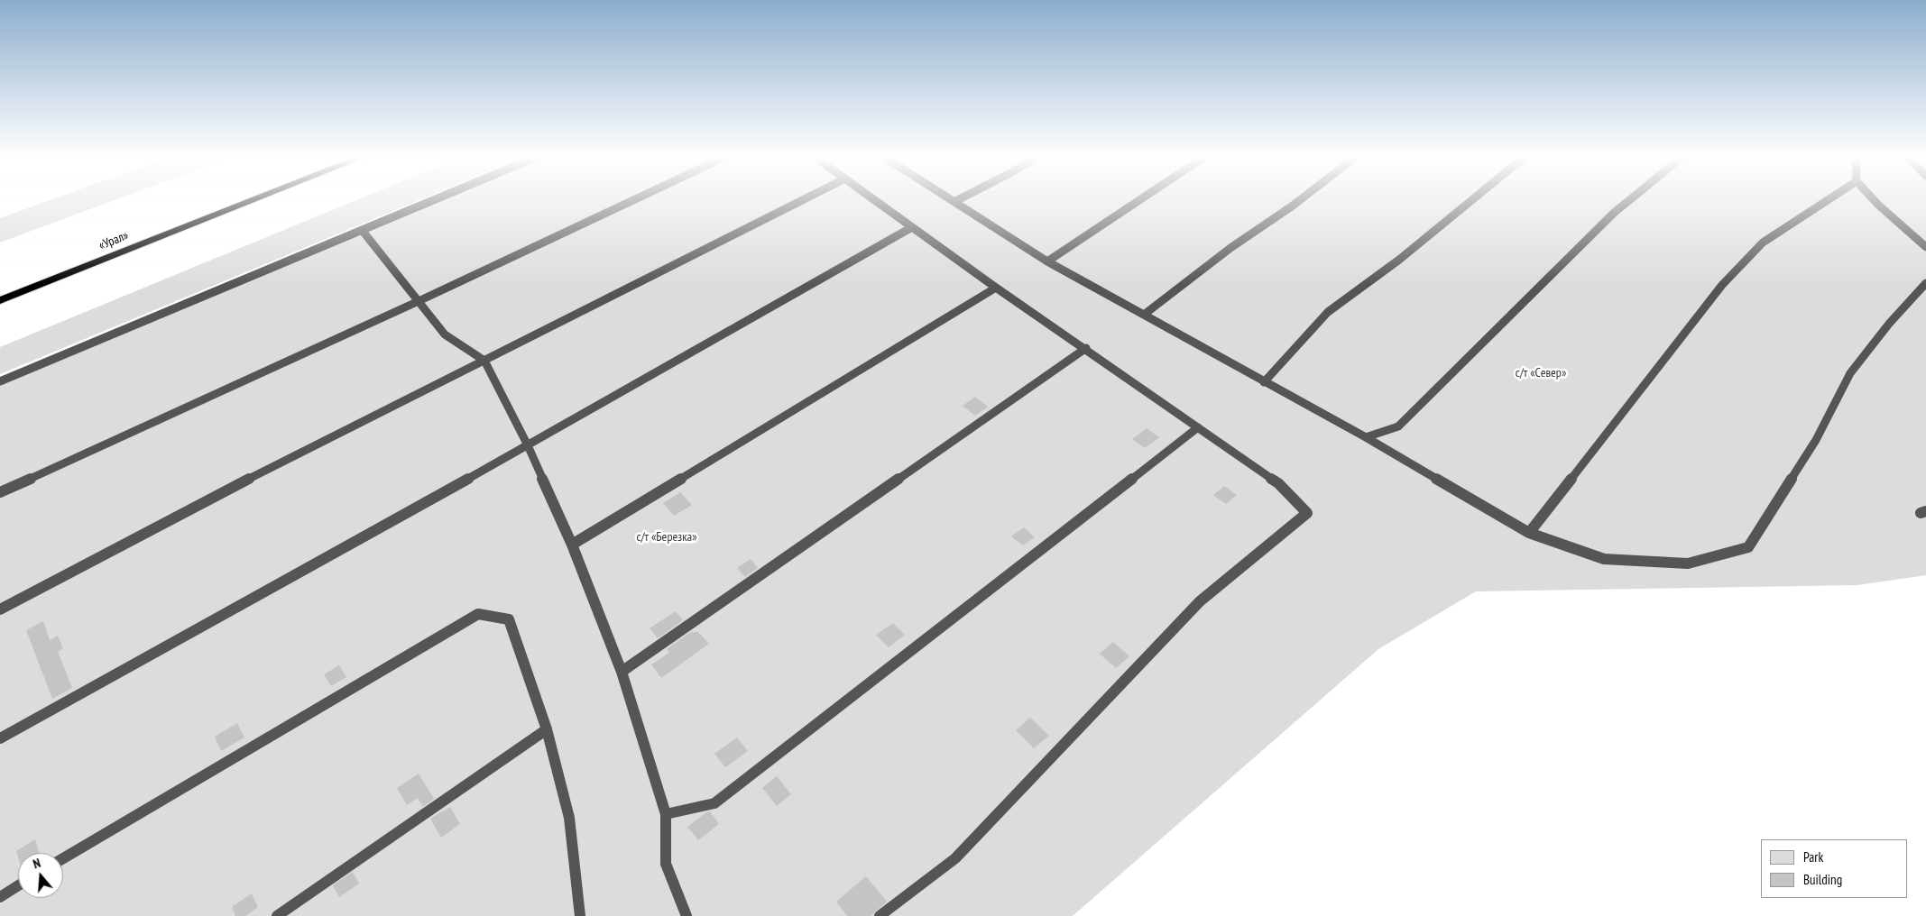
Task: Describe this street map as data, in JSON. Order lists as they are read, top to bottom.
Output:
{
  "streets": {
    "highway": ["«Урал»"]
  },
  "parks": ["с/т «Север»", "с/т «Березка»"],
  "legend": ["Park", "Building"],
  "north": "top"
}
